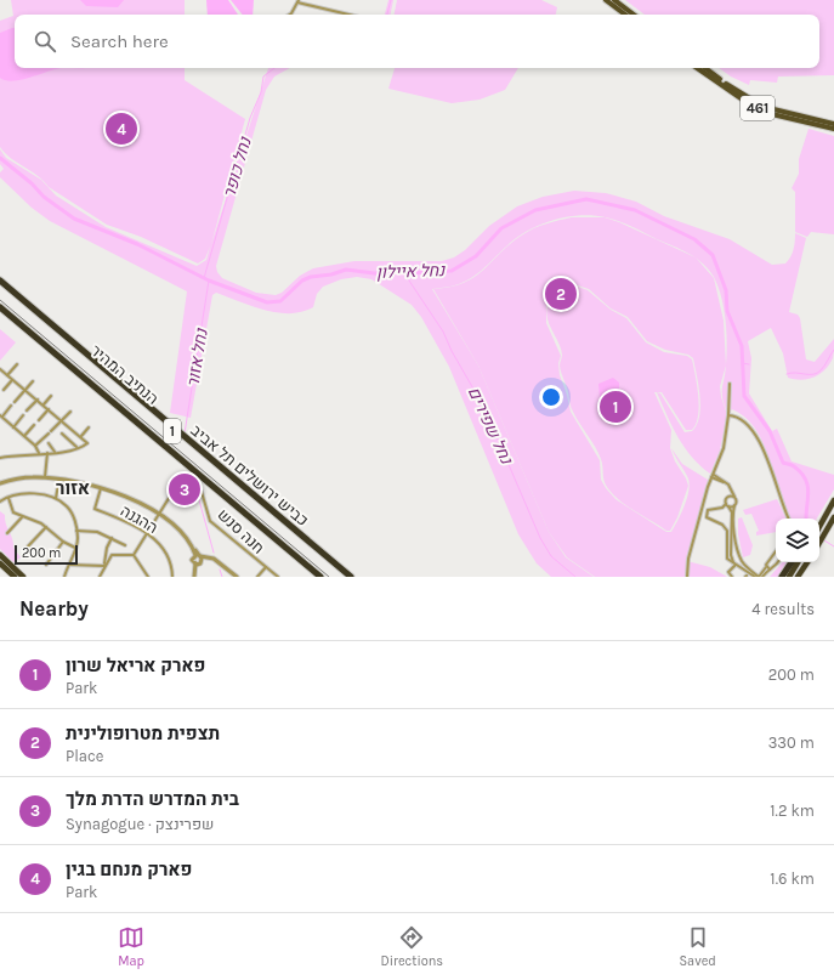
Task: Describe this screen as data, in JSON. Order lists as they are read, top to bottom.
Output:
{
  "streets": {
    "highway": ["הנתיב המהיר", "1", "כביש ירושלים תל אביב"],
    "main road": ["461"],
    "street": ["ההגנה", "חנה סנש"]
  },
  "districts": ["אזור"],
  "water": [
    "נחל כופר",
    "נחל איילון",
    "נחל אזור",
    "נחל שפירים"
  ],
  "scale_bar": "200 m",
  "page": {
    "search": "Search here",
    "pins": [
      "4",
      "2",
      "1",
      "3"
    ],
    "scale": "200 m",
    "heading": ["Nearby", "4 results"],
    "list": [
      {
        "mark": "1",
        "name": "פארק אריאל שרון",
        "note": "Park",
        "value": "200 m"
      },
      {
        "mark": "2",
        "name": "תצפית מטרופולינית",
        "note": "Place",
        "value": "330 m"
      },
      {
        "mark": "3",
        "name": "בית המדרש הדרת מלך",
        "note": "Synagogue · שפרינצק",
        "value": "1.2 km"
      },
      {
        "mark": "4",
        "name": "פארק מנחם בגין",
        "note": "Park",
        "value": "1.6 km"
      }
    ],
    "nav": ["Map", "Directions", "Saved"]
  }
}
